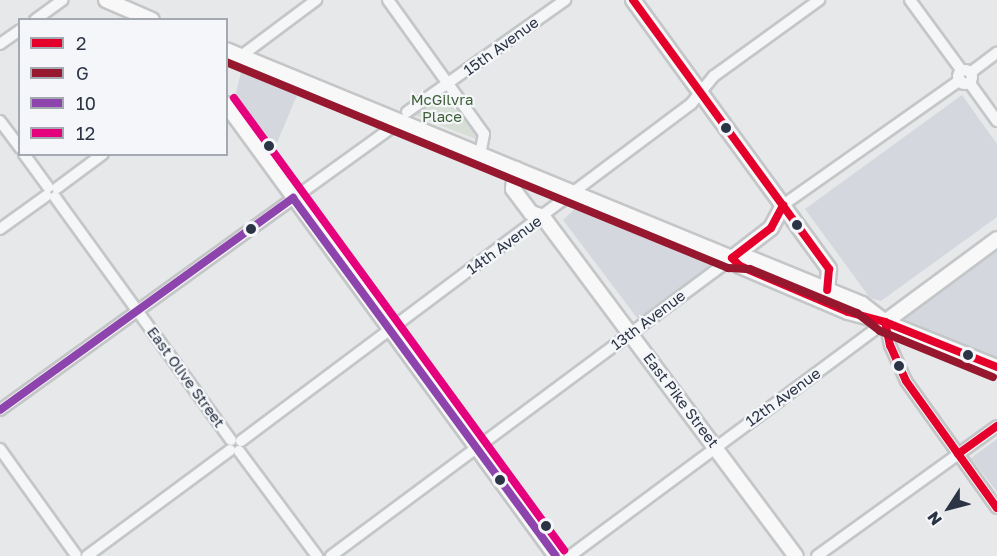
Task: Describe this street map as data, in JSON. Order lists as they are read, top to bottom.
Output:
{
  "streets": {
    "main road": ["13th Avenue", "12th Avenue", "East Pike Street"],
    "street": ["15th Avenue", "14th Avenue", "East Olive Street"]
  },
  "crossings": [
    ["15th Avenue", "East Olive Street"],
    ["14th Avenue", "East Olive Street"],
    ["14th Avenue", "East Pike Street"],
    ["13th Avenue", "East Pike Street"],
    ["12th Avenue", "East Pike Street"]
  ],
  "parks": ["McGilvra Place"],
  "lines": [
    "transit line 2",
    "transit line G",
    "transit line 12",
    "transit line 10"
  ],
  "legend": [
    "2",
    "G",
    "10",
    "12"
  ],
  "north": "bottom left"
}
